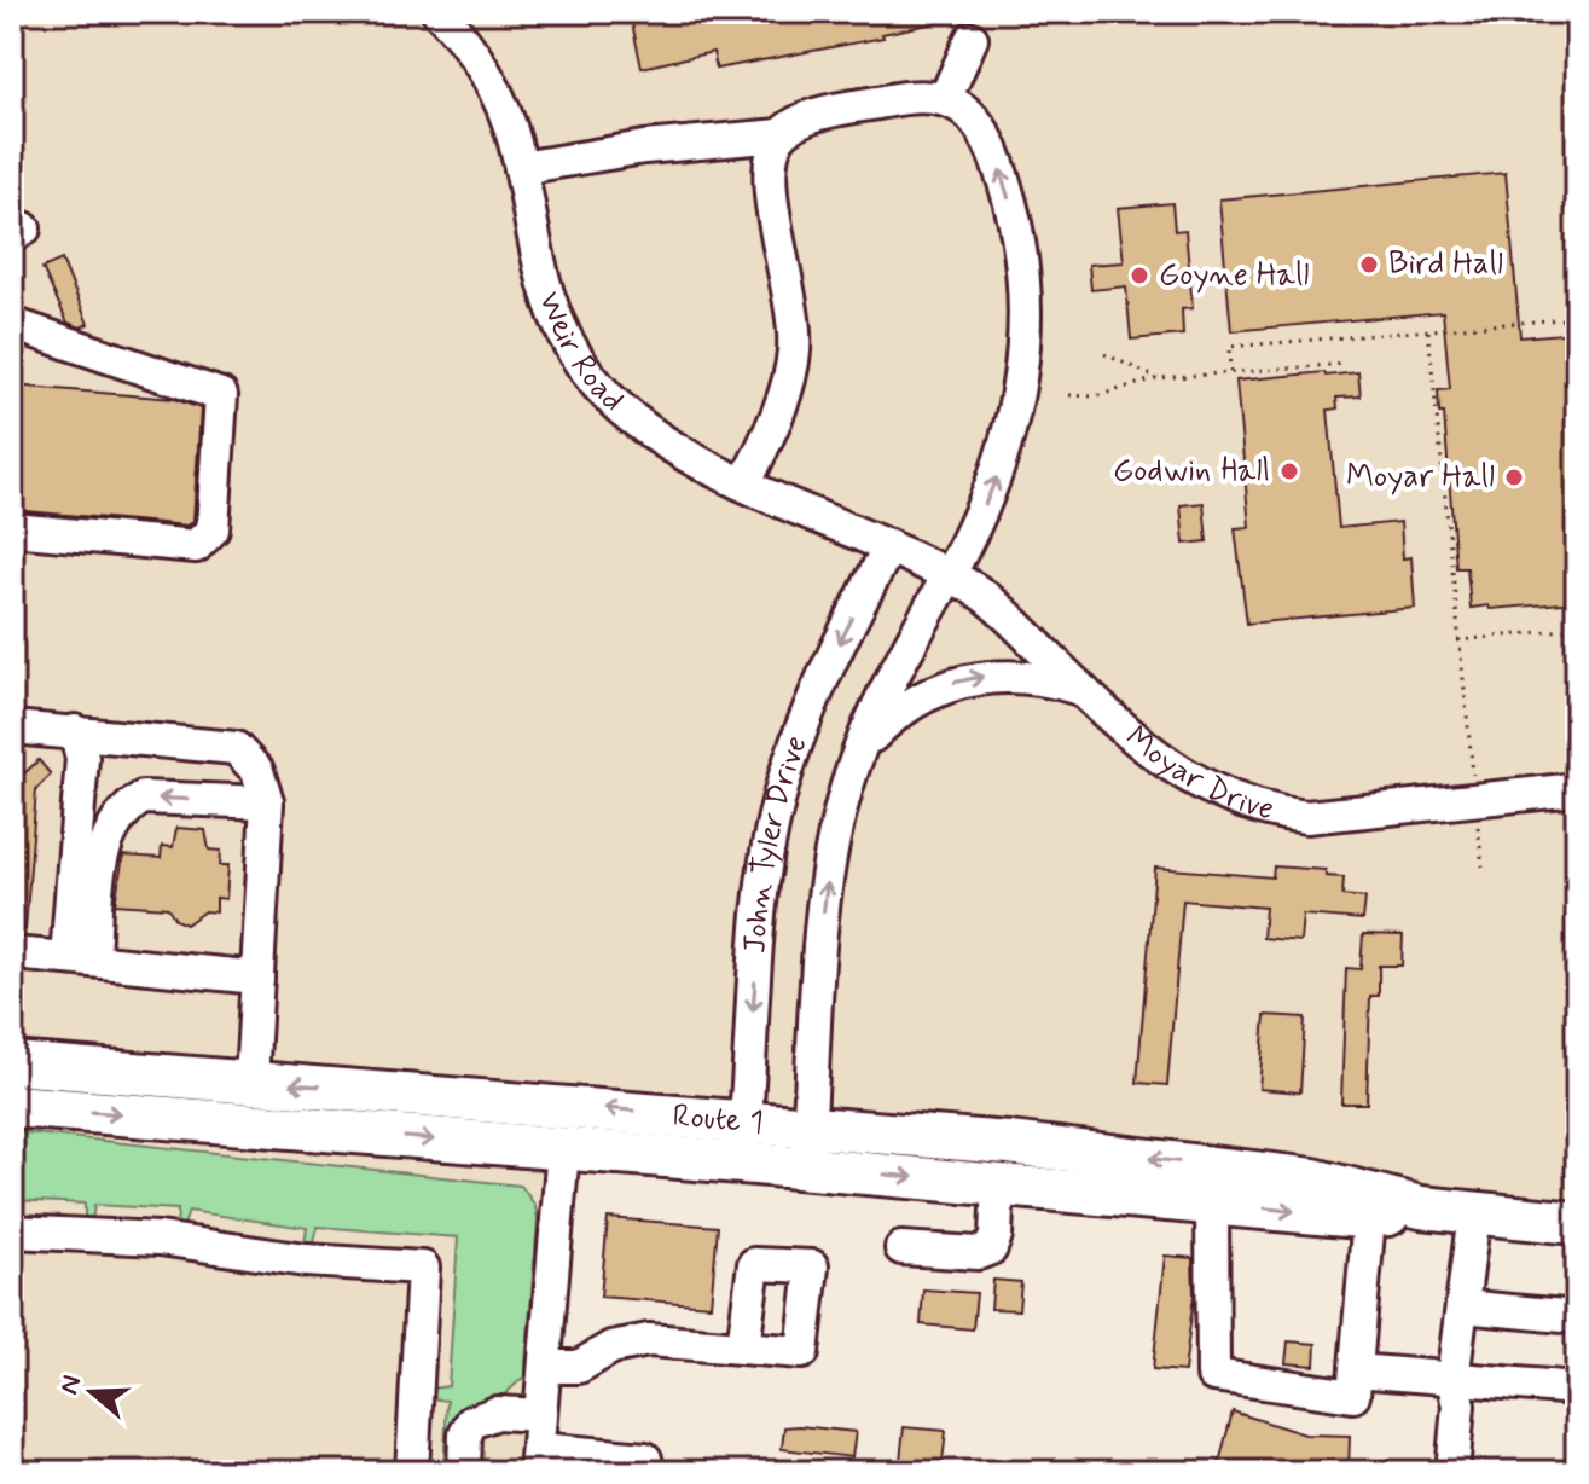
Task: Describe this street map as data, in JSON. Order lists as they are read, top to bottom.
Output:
{
  "streets": {
    "main road": ["Route 1"],
    "lane": ["Weir Road", "Moyar Drive", "John Tyler Drive"]
  },
  "crossings": [
    ["Weir Road", "Moyar Drive"],
    ["Weir Road", "John Tyler Drive"],
    ["Moyar Drive", "John Tyler Drive"],
    ["John Tyler Drive", "Route 1"]
  ],
  "places": [
    "Bird Hall",
    "Goyne Hall",
    "Godwin Hall",
    "Moyar Hall"
  ],
  "north": "left"
}
